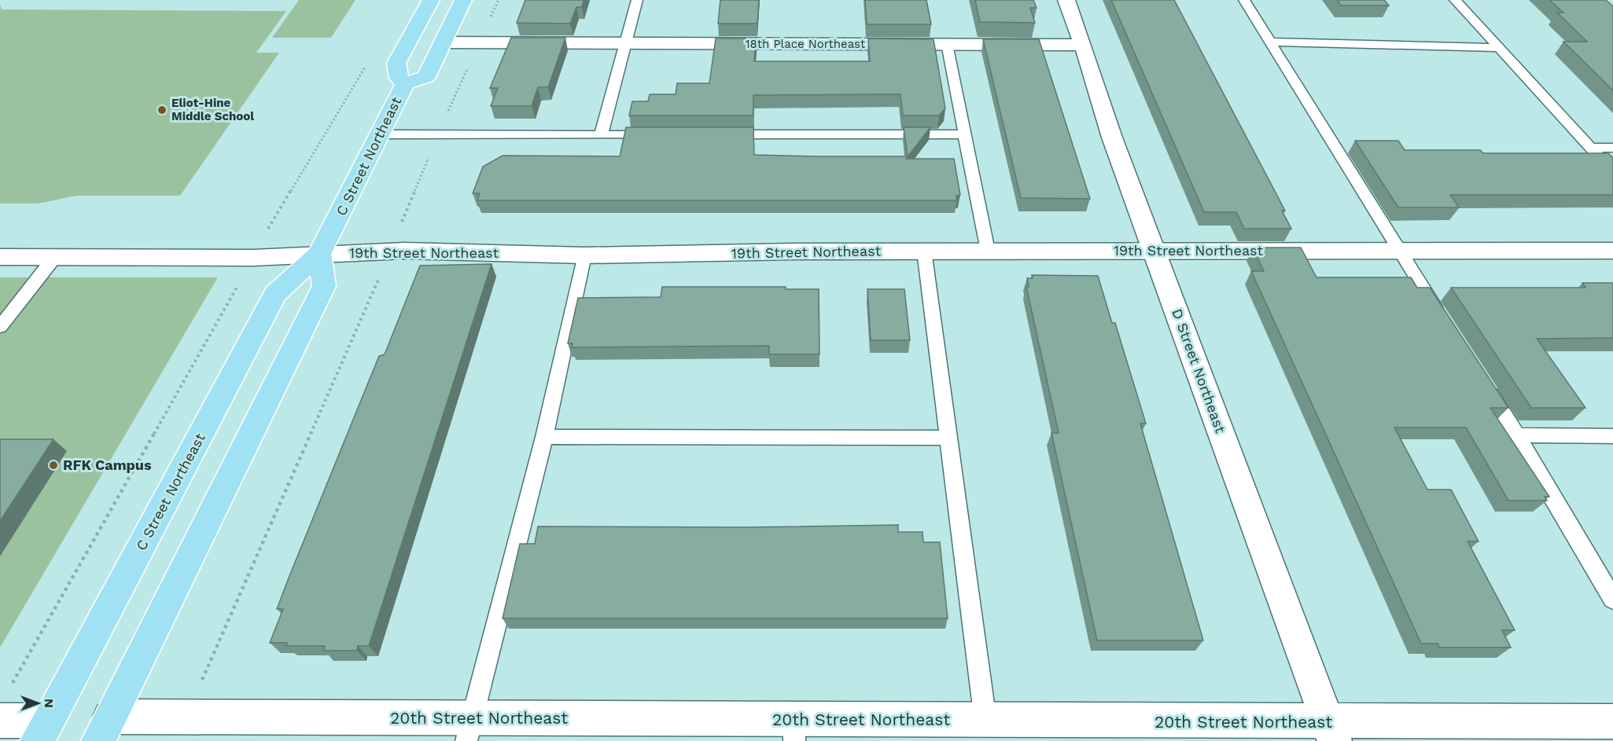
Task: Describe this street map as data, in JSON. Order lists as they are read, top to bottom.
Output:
{
  "streets": {
    "main road": ["C Street Northeast"],
    "street": [
      "18th Place Northeast",
      "19th Street Northeast",
      "D Street Northeast",
      "20th Street Northeast"
    ]
  },
  "crossings": [
    ["18th Place Northeast", "C Street Northeast"],
    ["18th Place Northeast", "D Street Northeast"],
    ["C Street Northeast", "19th Street Northeast"],
    ["19th Street Northeast", "D Street Northeast"],
    ["D Street Northeast", "20th Street Northeast"]
  ],
  "places": ["Eliot-Hine Middle School", "RFK Campus"],
  "north": "right"
}
